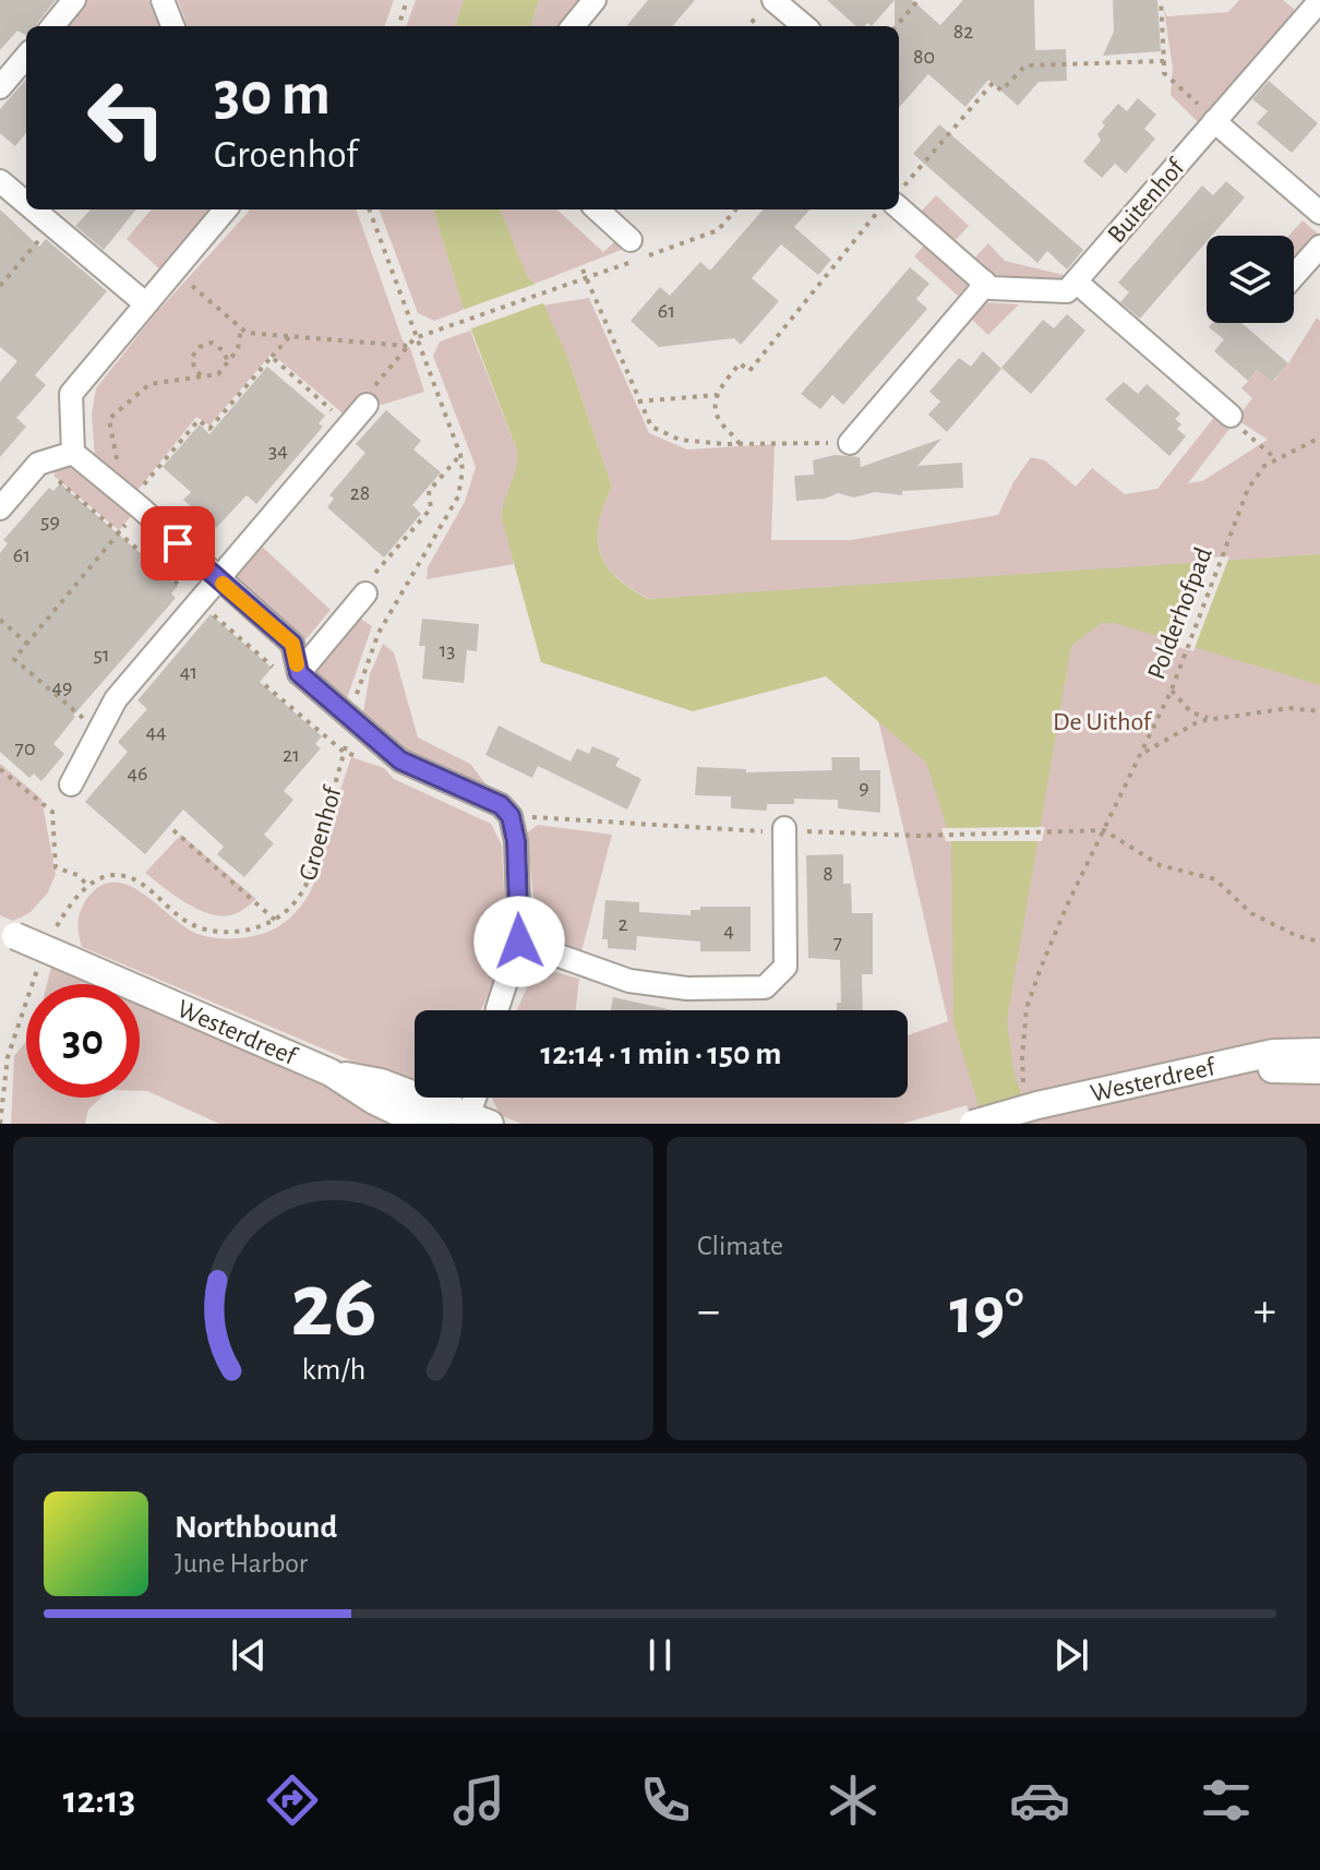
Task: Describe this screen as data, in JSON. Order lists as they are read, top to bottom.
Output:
{
  "streets": {
    "main road": ["Westerdreef"],
    "street": ["Buitenhof"],
    "path": ["Polderhofpad", "Groenhof"]
  },
  "crossings": [
    ["Polderhofpad", "Westerdreef"]
  ],
  "parks": ["De Uithof"],
  "house_numbers": [
    "82",
    "80",
    "61",
    "34",
    "28",
    "59",
    "61",
    "13",
    "51",
    "41",
    "49",
    "44",
    "70",
    "21",
    "46",
    "9",
    "8",
    "2",
    "4",
    "7"
  ],
  "page": {
    "turn": ["30 m", "Groenhof"],
    "limit": "30",
    "trip": "12:14 · 1 min · 150 m",
    "tile": "Climate",
    "heat": ["−", "19°", "+"],
    "song": ["Northbound", "June Harbor"],
    "tabs": "12:13",
    "gauge": ["26", "km/h"]
  }
}
